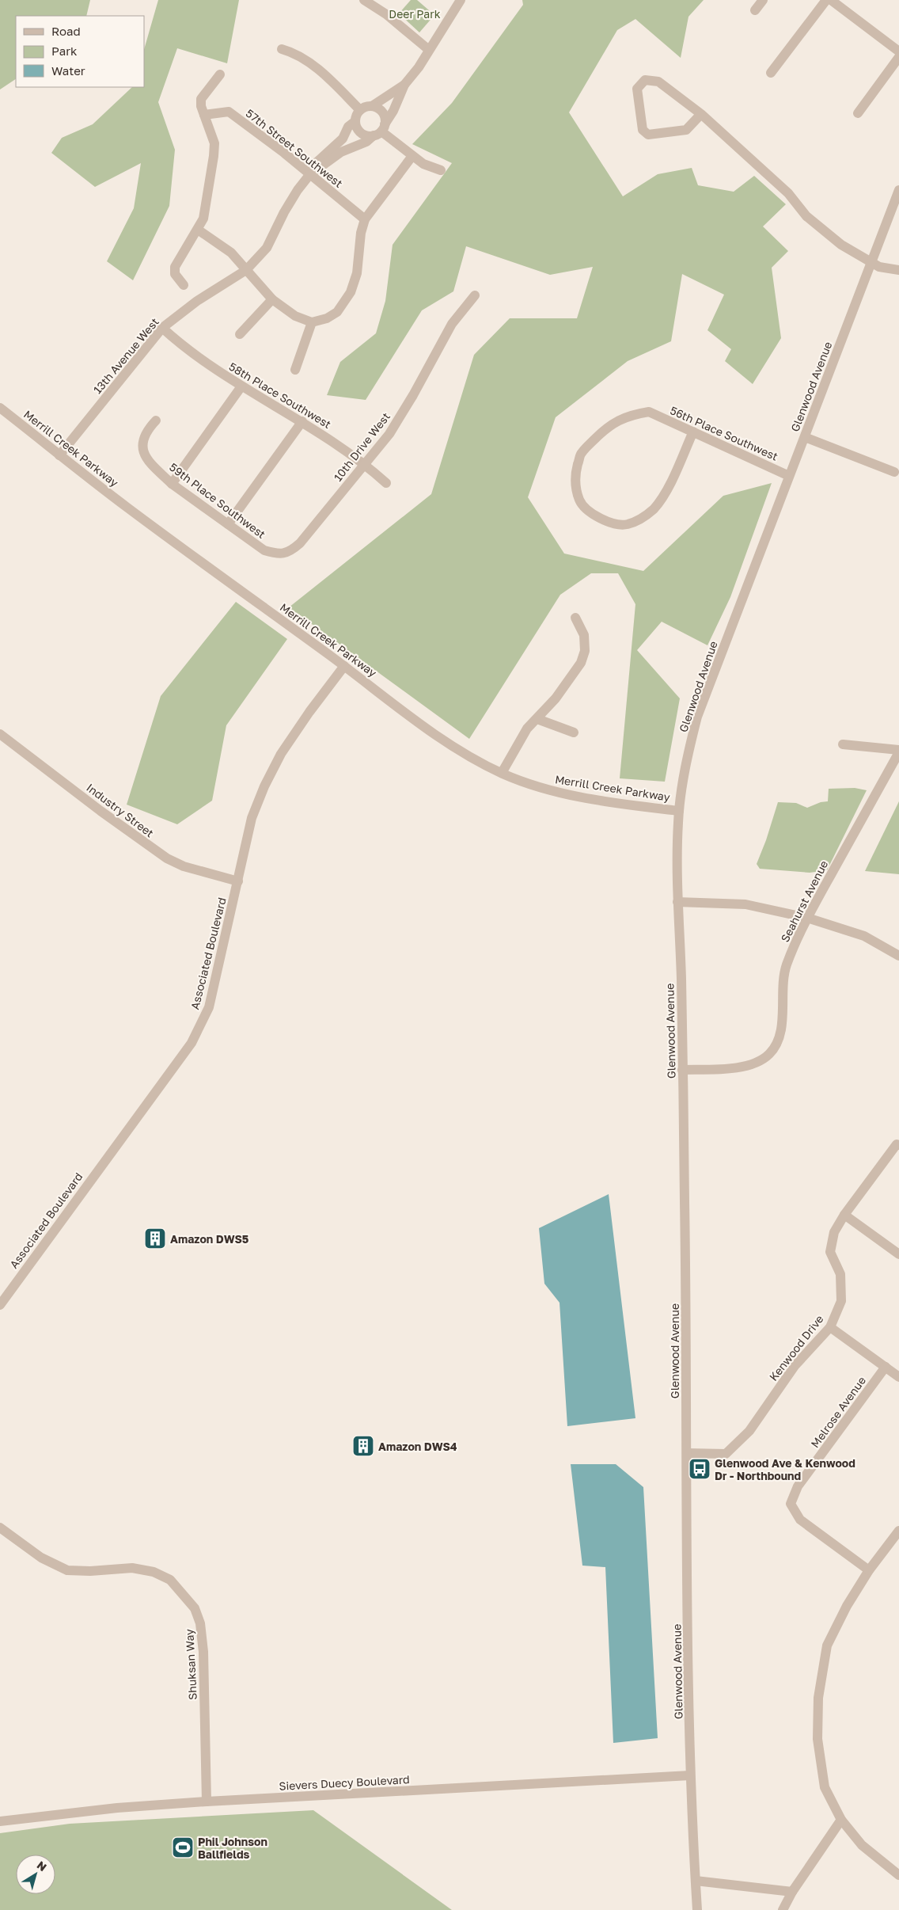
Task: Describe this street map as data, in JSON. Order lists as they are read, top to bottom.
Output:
{
  "streets": {
    "street": [
      "57th Street Southwest",
      "13th Avenue West",
      "Glenwood Avenue",
      "58th Place Southwest",
      "56th Place Southwest",
      "10th Drive West",
      "Merrill Creek Parkway",
      "59th Place Southwest",
      "Industry Street",
      "Seahurst Avenue",
      "Associated Boulevard",
      "Kenwood Drive",
      "Melrose Avenue",
      "Shuksan Way",
      "Sievers Duecy Boulevard"
    ]
  },
  "crossings": [
    ["57th Street Southwest", "13th Avenue West"],
    ["13th Avenue West", "58th Place Southwest"],
    ["13th Avenue West", "Merrill Creek Parkway"],
    ["Glenwood Avenue", "56th Place Southwest"],
    ["Glenwood Avenue", "Merrill Creek Parkway"],
    ["Glenwood Avenue", "Seahurst Avenue"],
    ["Glenwood Avenue", "Kenwood Drive"],
    ["Glenwood Avenue", "Sievers Duecy Boulevard"],
    ["58th Place Southwest", "10th Drive West"],
    ["10th Drive West", "59th Place Southwest"],
    ["Merrill Creek Parkway", "Associated Boulevard"],
    ["Industry Street", "Associated Boulevard"],
    ["Shuksan Way", "Sievers Duecy Boulevard"]
  ],
  "parks": ["Deer Park"],
  "places": {
    "building": ["Amazon DWS5", "Amazon DWS4"],
    "bus stop": ["Glenwood Ave & Kenwood Dr - Northbound"],
    "sports": ["Phil Johnson Ballfields"]
  },
  "legend": ["Road", "Park", "Water"],
  "north": "top right"
}
